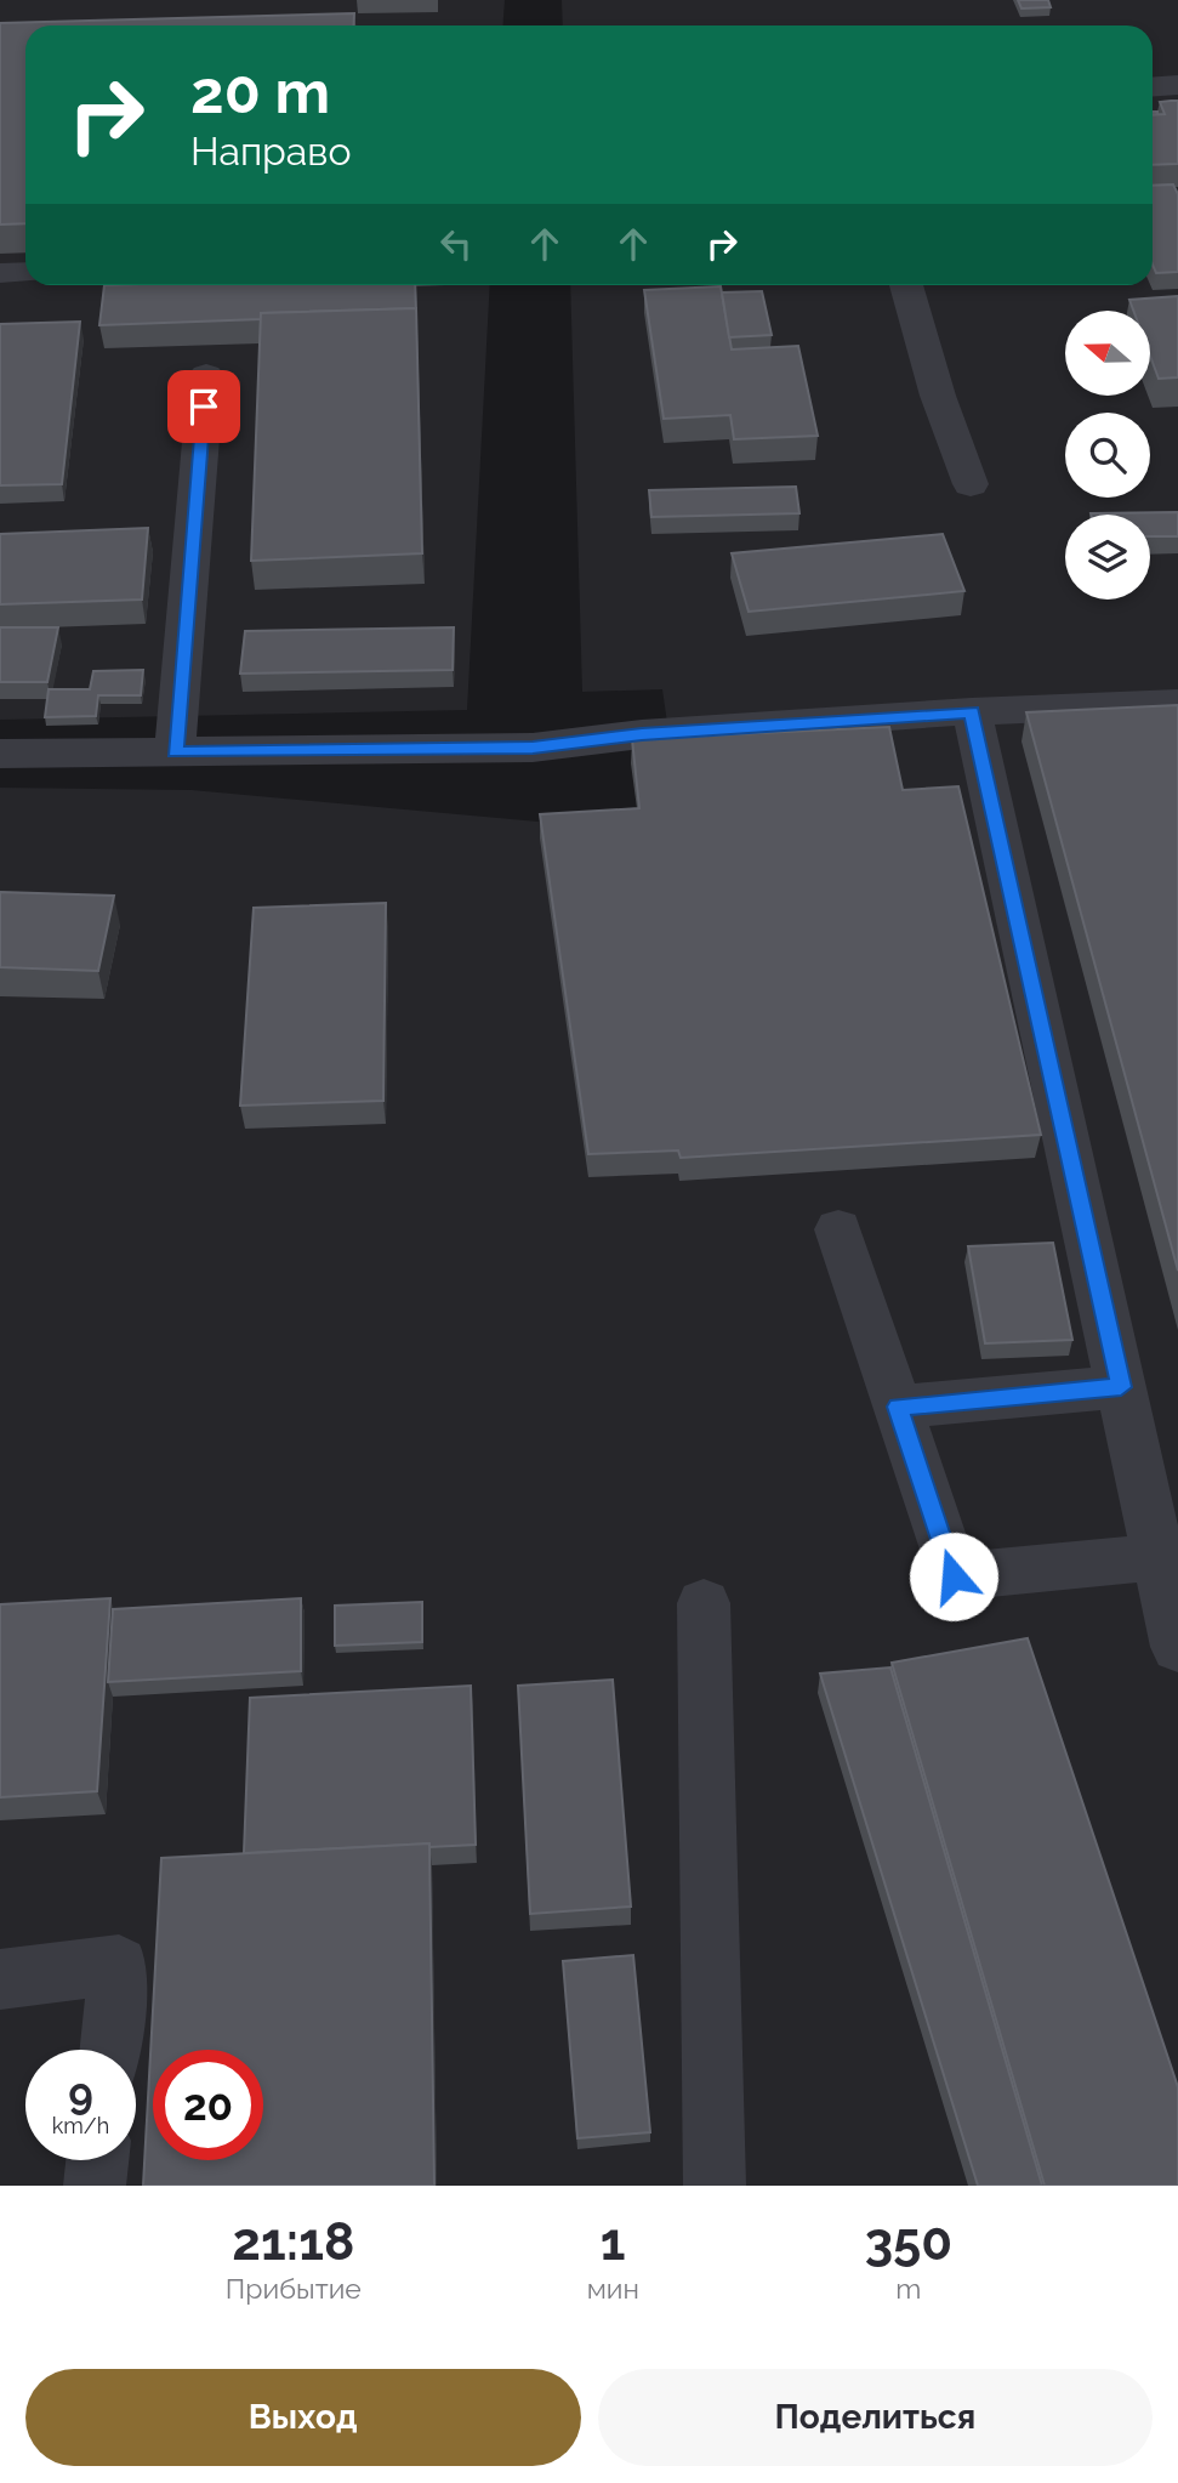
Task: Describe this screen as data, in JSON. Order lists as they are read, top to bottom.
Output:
{
  "north": "left",
  "page": {
    "turn": ["20 m", "Направо"],
    "speed": "9 km/h",
    "limit": "20",
    "eta": [
      "21:18",
      "Прибытие",
      "1",
      "мин",
      "350",
      "m"
    ],
    "buttons": ["Выход", "Поделиться"]
  }
}
